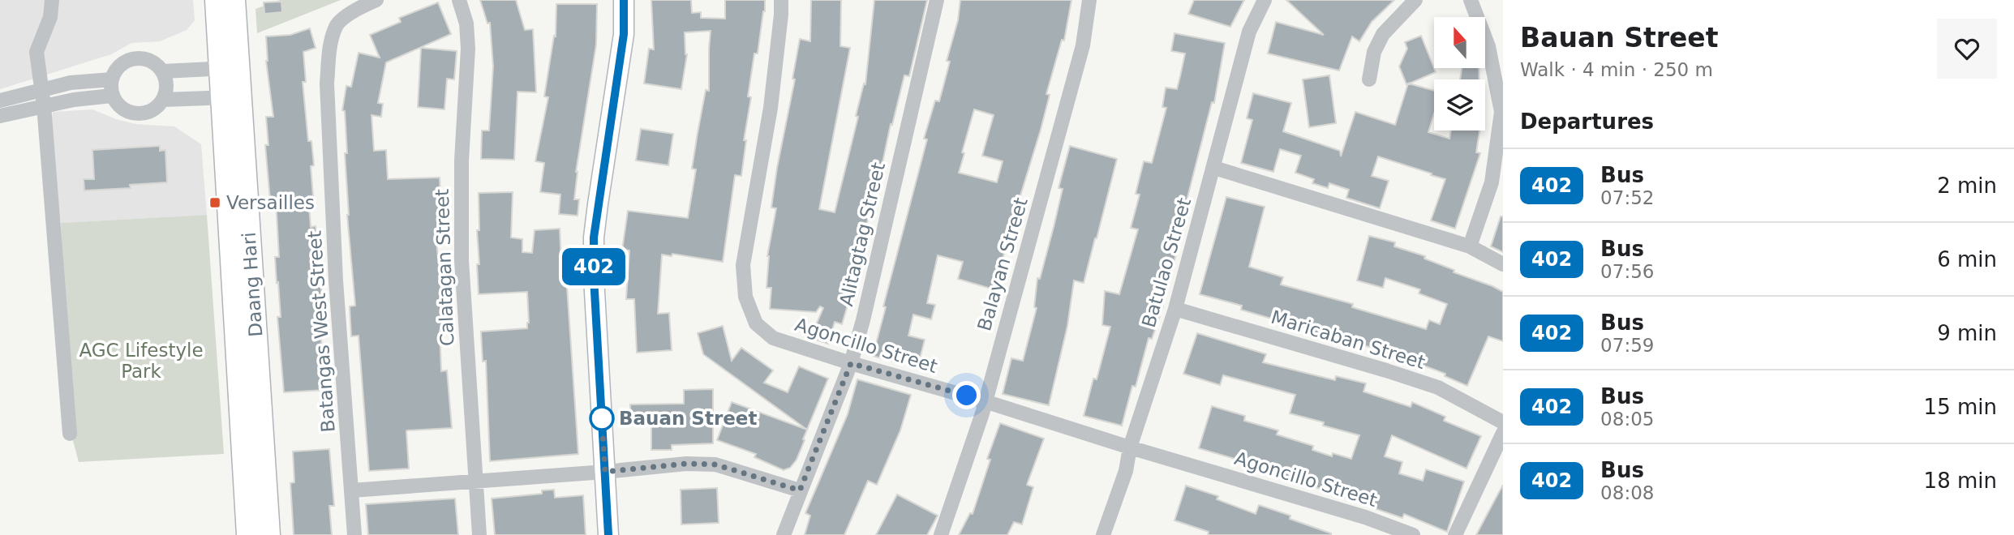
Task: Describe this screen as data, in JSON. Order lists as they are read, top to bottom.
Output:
{
  "streets": {
    "main road": ["Daang Hari"],
    "street": [
      "Alitagtag Street",
      "Batulao Street",
      "Balayan Street",
      "Calatagan Street",
      "Batangas West Street",
      "Maricaban Street",
      "Agoncillo Street"
    ]
  },
  "crossings": [
    ["Alitagtag Street", "Agoncillo Street"],
    ["Batulao Street", "Maricaban Street"],
    ["Batulao Street", "Agoncillo Street"],
    ["Balayan Street", "Agoncillo Street"]
  ],
  "parks": ["AGC Lifestyle Park"],
  "places": {
    "transit": ["Versailles"],
    "other": ["Bauan Street"]
  },
  "lines": ["bus line 402"],
  "north": "top",
  "page": {
    "on_map": "402",
    "heading": [
      ["Bauan Street", "Walk · 4 min · 250 m"],
      "Departures"
    ],
    "list": [
      {
        "mark": "402",
        "name": "Bus",
        "note": "07:52",
        "value": "2 min"
      },
      {
        "mark": "402",
        "name": "Bus",
        "note": "07:56",
        "value": "6 min"
      },
      {
        "mark": "402",
        "name": "Bus",
        "note": "07:59",
        "value": "9 min"
      },
      {
        "mark": "402",
        "name": "Bus",
        "note": "08:05",
        "value": "15 min"
      },
      {
        "mark": "402",
        "name": "Bus",
        "note": "08:08",
        "value": "18 min"
      }
    ]
  }
}
